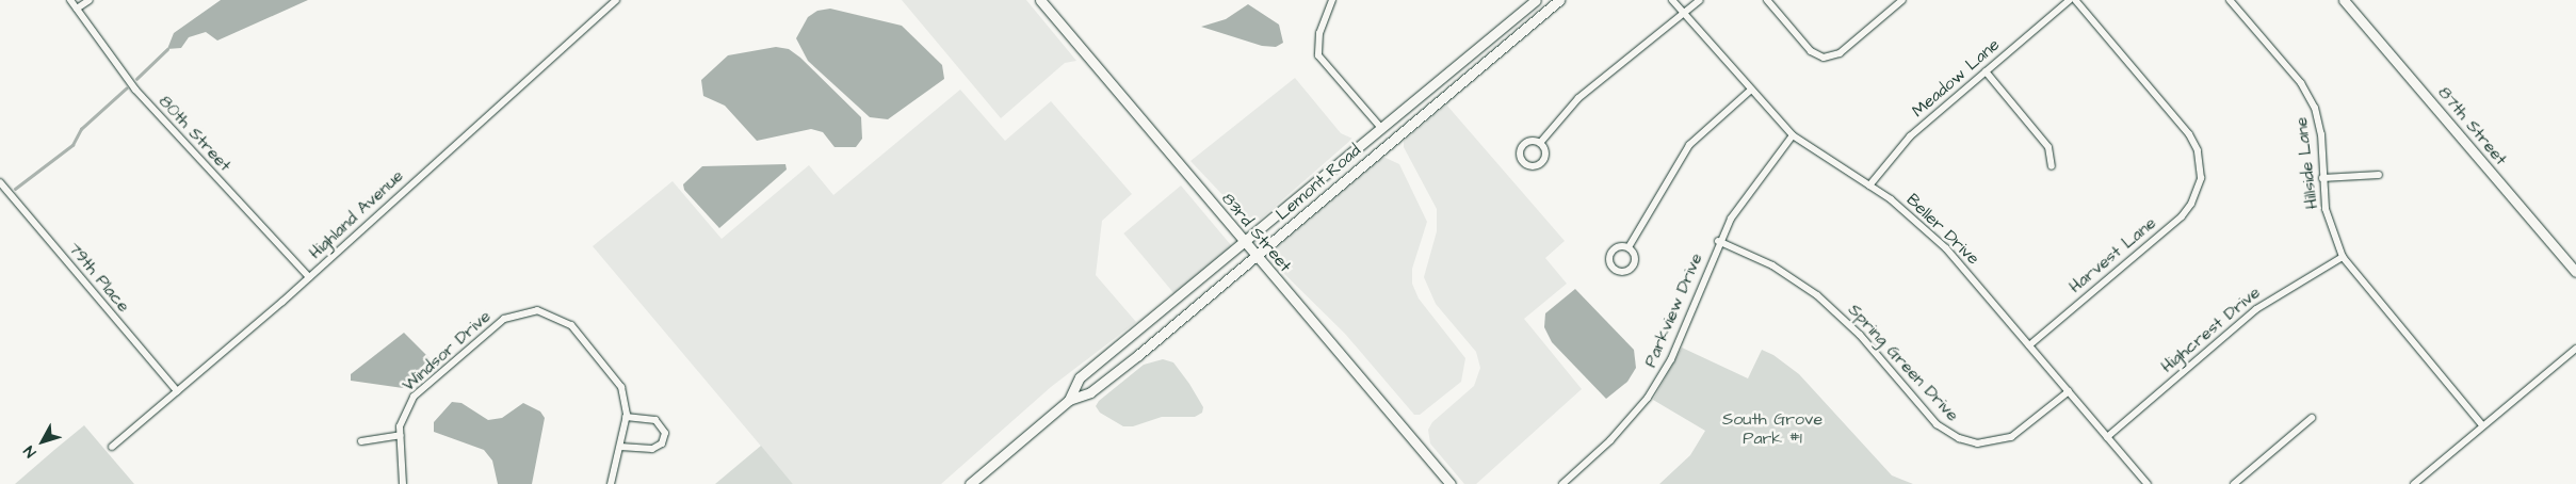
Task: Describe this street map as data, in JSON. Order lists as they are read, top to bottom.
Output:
{
  "streets": {
    "main road": ["87th Street", "Lemont Road", "83rd Street"],
    "street": [
      "Meadow Lane",
      "80th Street",
      "Hillside Lane",
      "Highland Avenue",
      "Beller Drive",
      "Harvest Lane",
      "79th Place",
      "Parkview Drive",
      "Highcrest Drive",
      "Windsor Drive",
      "Spring Green Drive"
    ]
  },
  "crossings": [
    ["Meadow Lane", "Beller Drive"],
    ["80th Street", "Highland Avenue"],
    ["Hillside Lane", "Highcrest Drive"],
    ["Lemont Road", "83rd Street"],
    ["Highland Avenue", "79th Place"],
    ["Beller Drive", "Harvest Lane"],
    ["Beller Drive", "Parkview Drive"],
    ["Beller Drive", "Highcrest Drive"],
    ["Beller Drive", "Spring Green Drive"],
    ["Parkview Drive", "Spring Green Drive"]
  ],
  "parks": ["South Grove Park #1"],
  "north": "bottom left"
}
